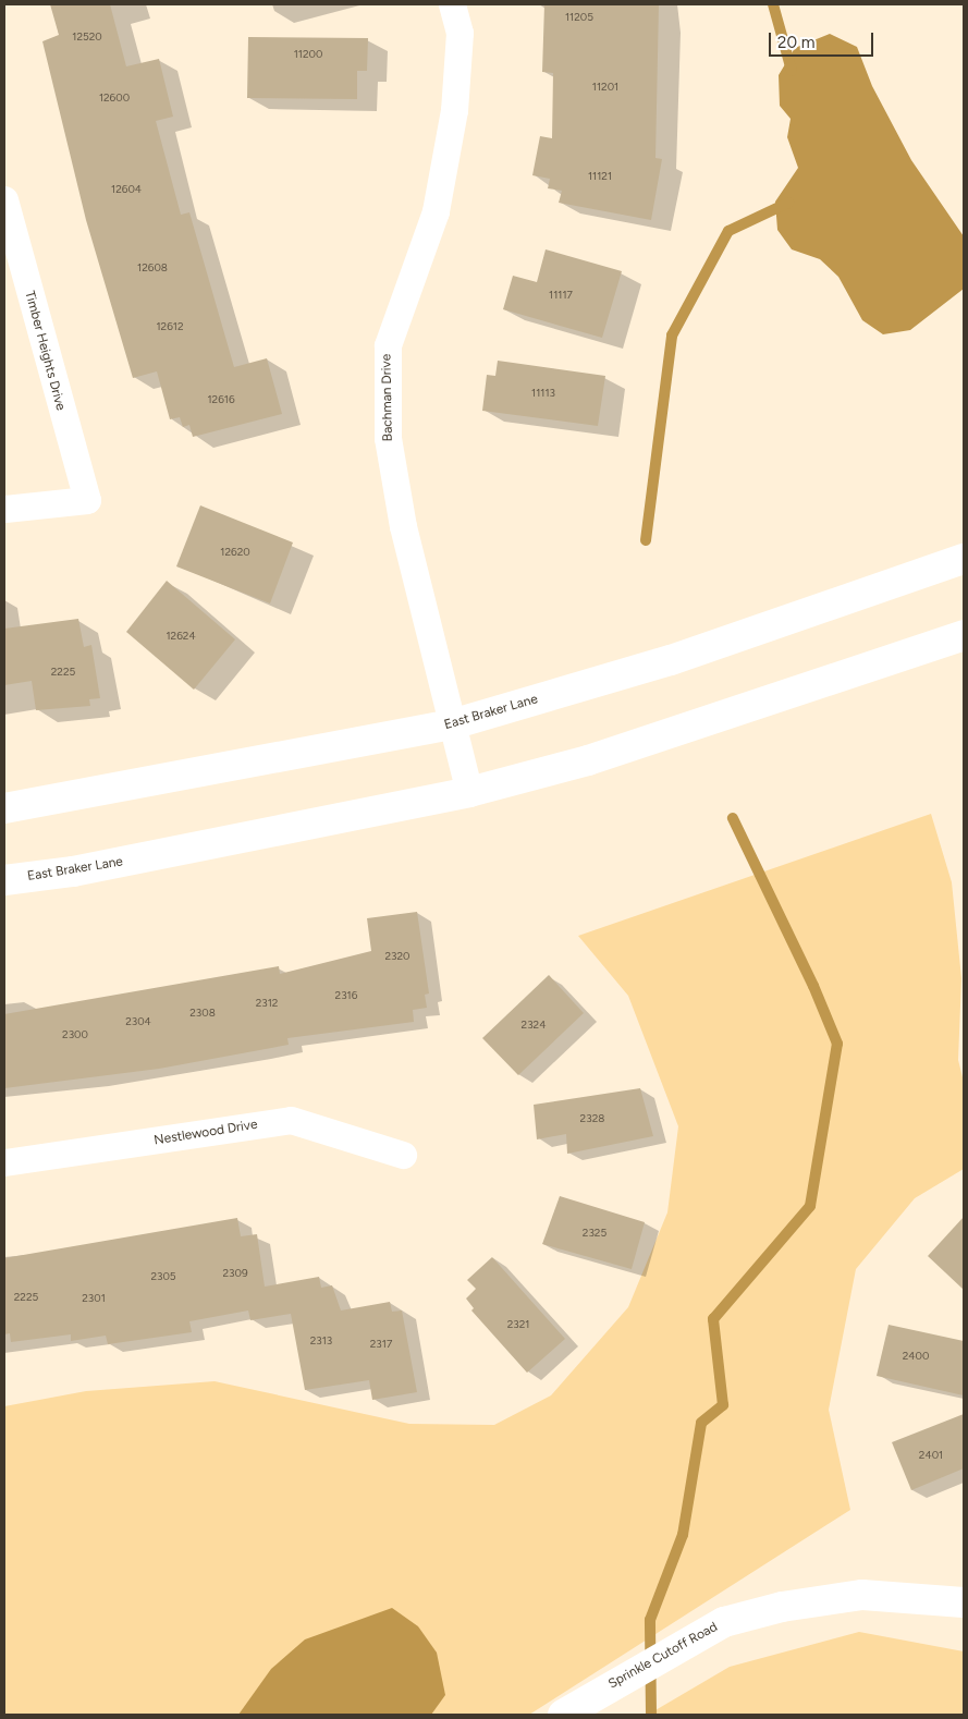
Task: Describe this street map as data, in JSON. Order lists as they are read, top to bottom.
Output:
{
  "streets": {
    "street": [
      "Timber Heights Drive",
      "Bachman Drive",
      "East Braker Lane",
      "Nestlewood Drive",
      "Sprinkle Cutoff Road"
    ]
  },
  "crossings": [
    ["Bachman Drive", "East Braker Lane"]
  ],
  "house_numbers": [
    "11205",
    "12520",
    "11200",
    "11201",
    "12600",
    "11121",
    "12604",
    "12608",
    "11117",
    "12612",
    "11113",
    "12616",
    "12620",
    "12624",
    "2225",
    "2320",
    "2316",
    "2312",
    "2308",
    "2304",
    "2324",
    "2300",
    "2328",
    "2325",
    "2309",
    "2305",
    "2225",
    "2301",
    "2321",
    "2313",
    "2317",
    "2400",
    "2401"
  ],
  "scale_bar": "20 m"
}
